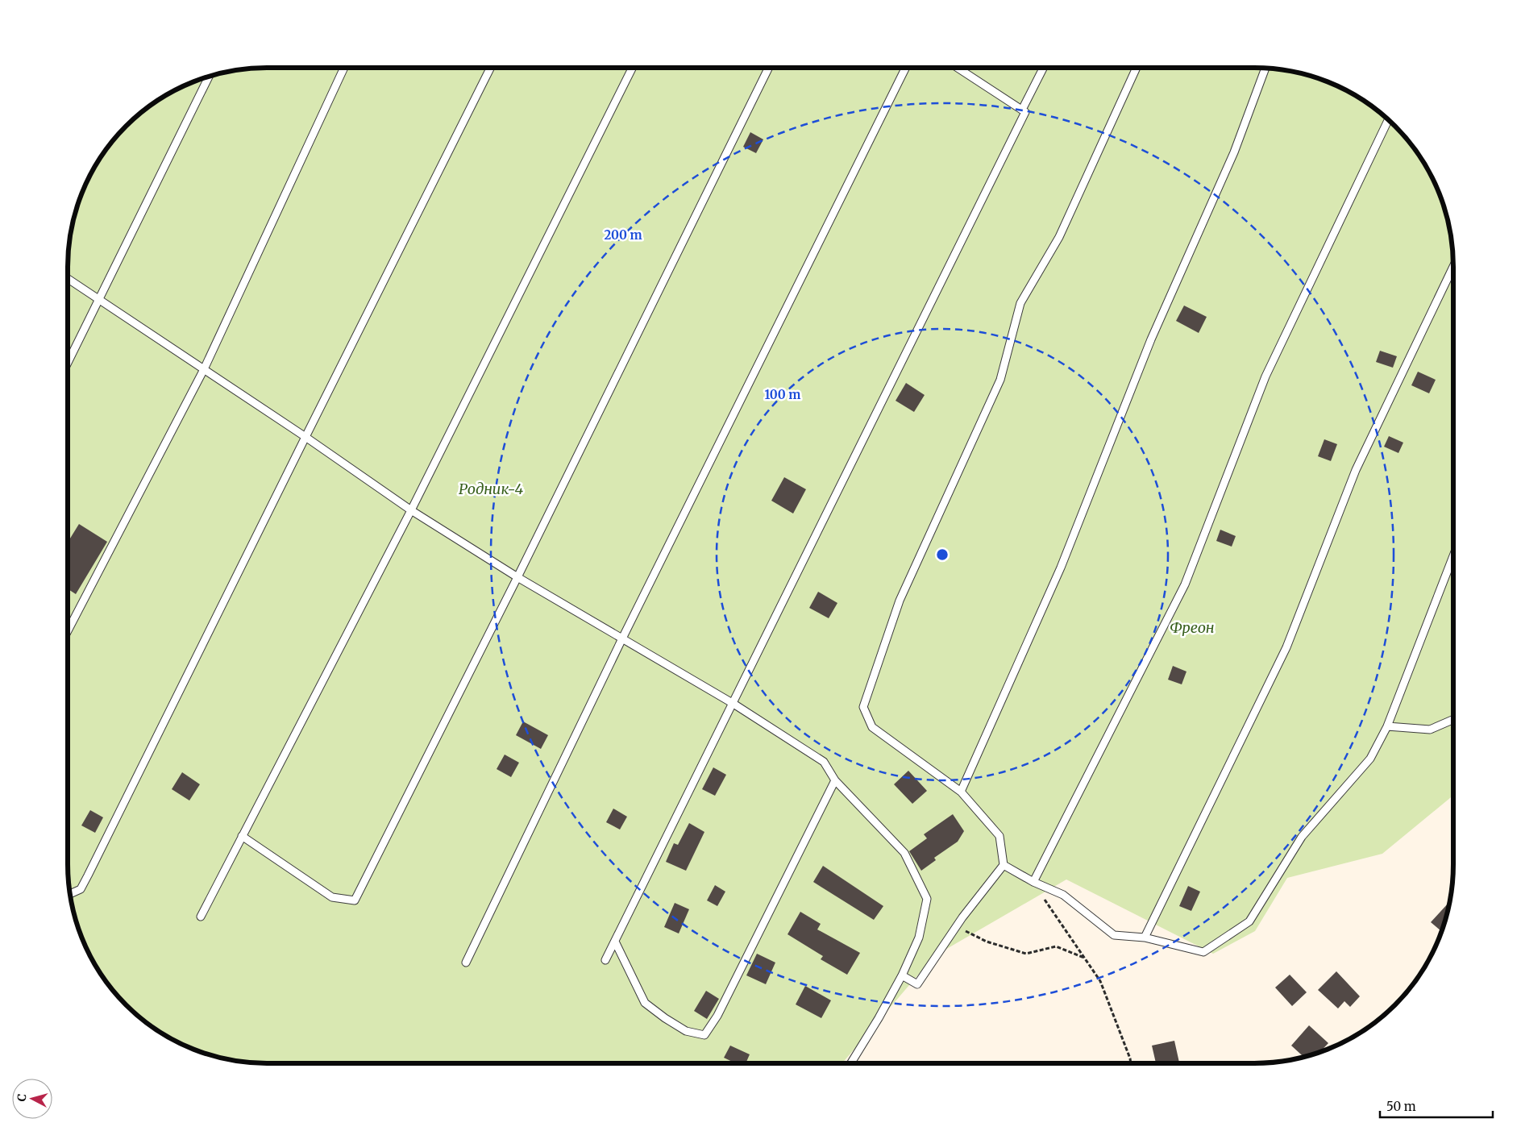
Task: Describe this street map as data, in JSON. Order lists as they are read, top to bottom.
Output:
{
  "parks": ["Родник-4", "Фреон"],
  "scale_bar": "50 m",
  "north": "left",
  "rings": ["200 m", "100 m"]
}
